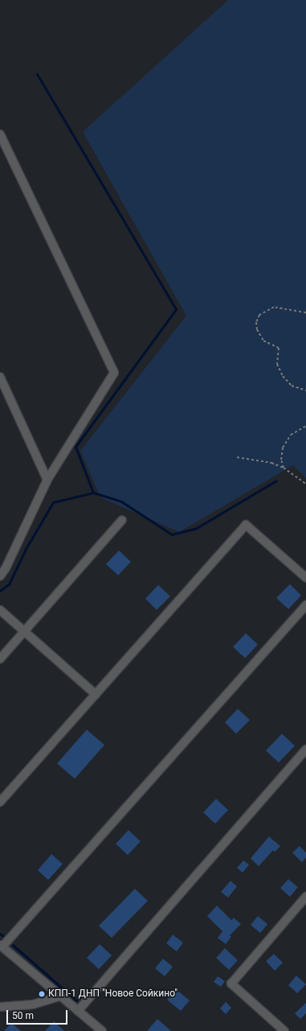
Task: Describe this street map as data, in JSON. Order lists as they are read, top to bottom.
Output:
{
  "places": ["КПП-1 ДНП \"Новое Сойкино\""],
  "scale_bar": "50 m"
}
